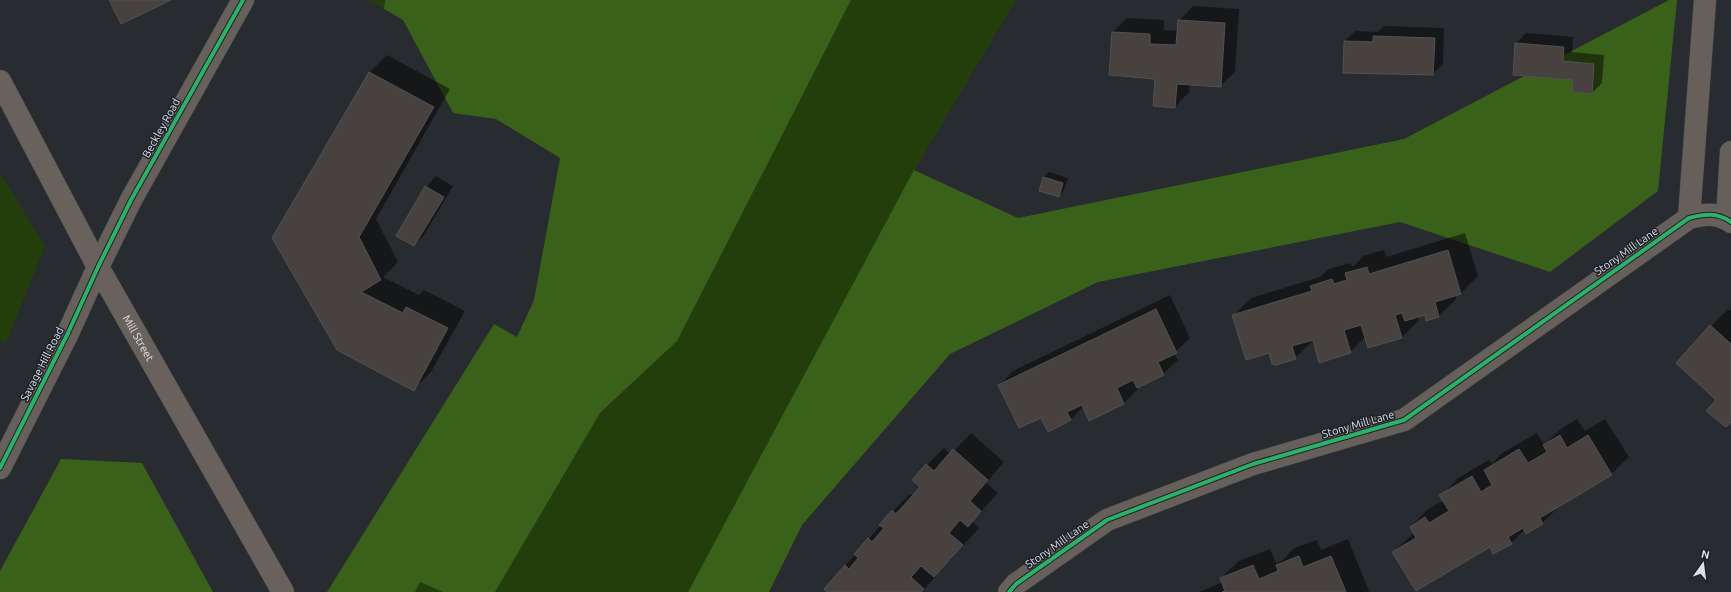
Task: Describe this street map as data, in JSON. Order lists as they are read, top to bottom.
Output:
{
  "streets": {
    "main road": ["Mill Street"],
    "street": ["Beckley Road", "Stony Mill Lane", "Savage Hill Road"]
  },
  "crossings": [
    ["Beckley Road", "Mill Street"],
    ["Beckley Road", "Savage Hill Road"],
    ["Mill Street", "Savage Hill Road"]
  ],
  "north": "top"
}
